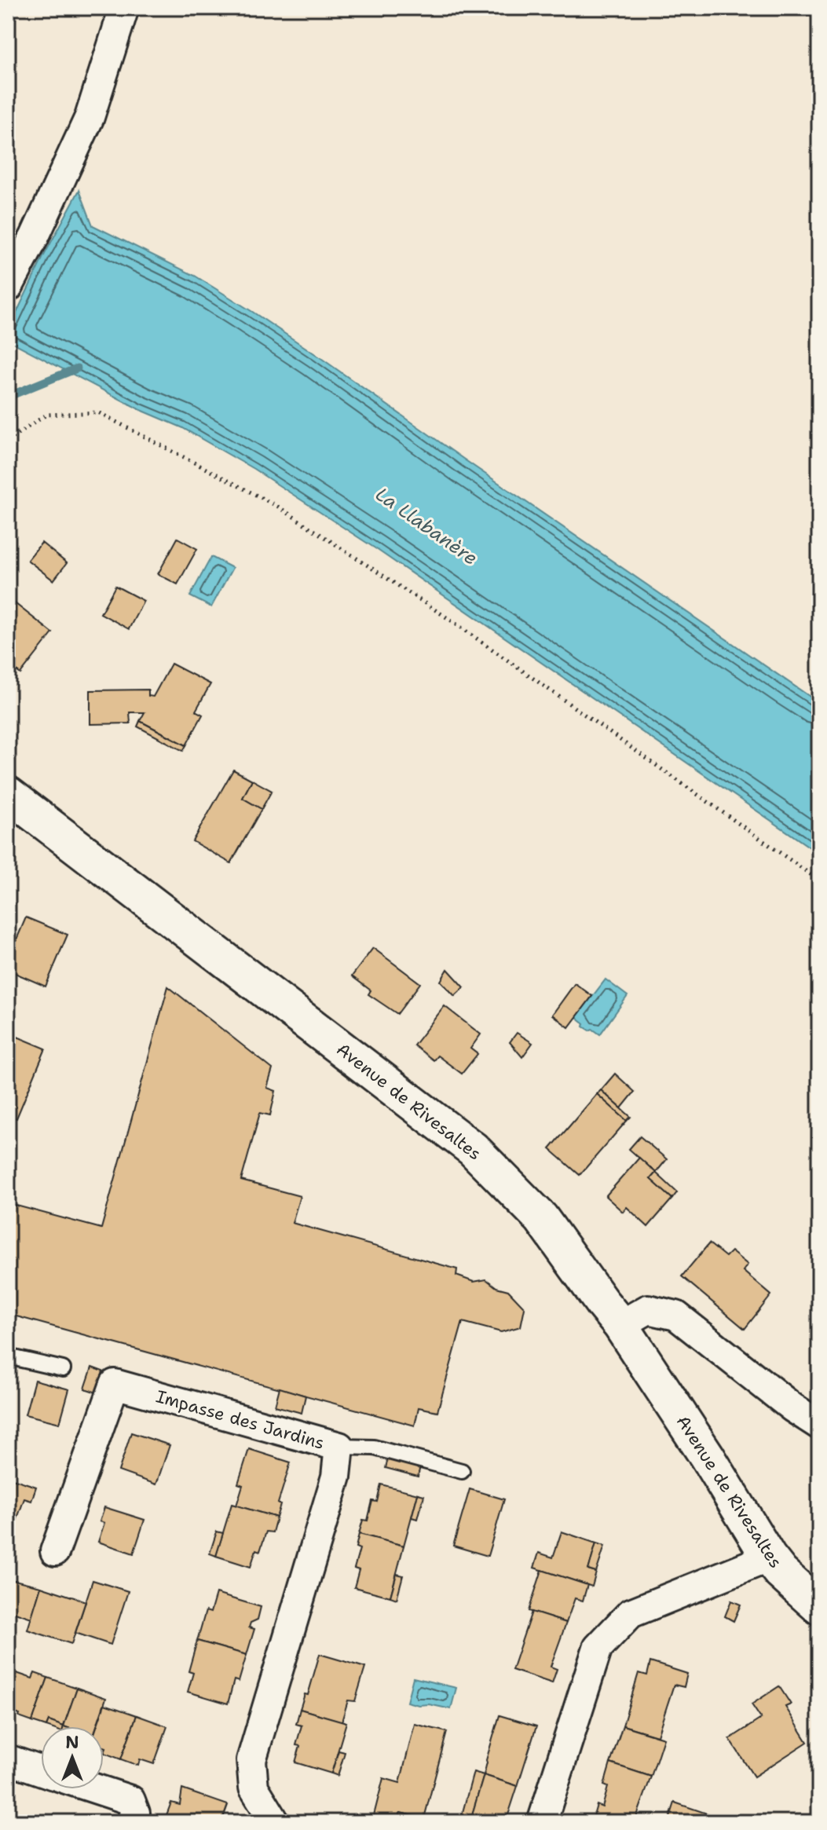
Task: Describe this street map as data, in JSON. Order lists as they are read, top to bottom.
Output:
{
  "streets": {
    "main road": ["Avenue de Rivesaltes"],
    "street": ["Impasse des Jardins"]
  },
  "water": ["La Llabanère"],
  "north": "top"
}
